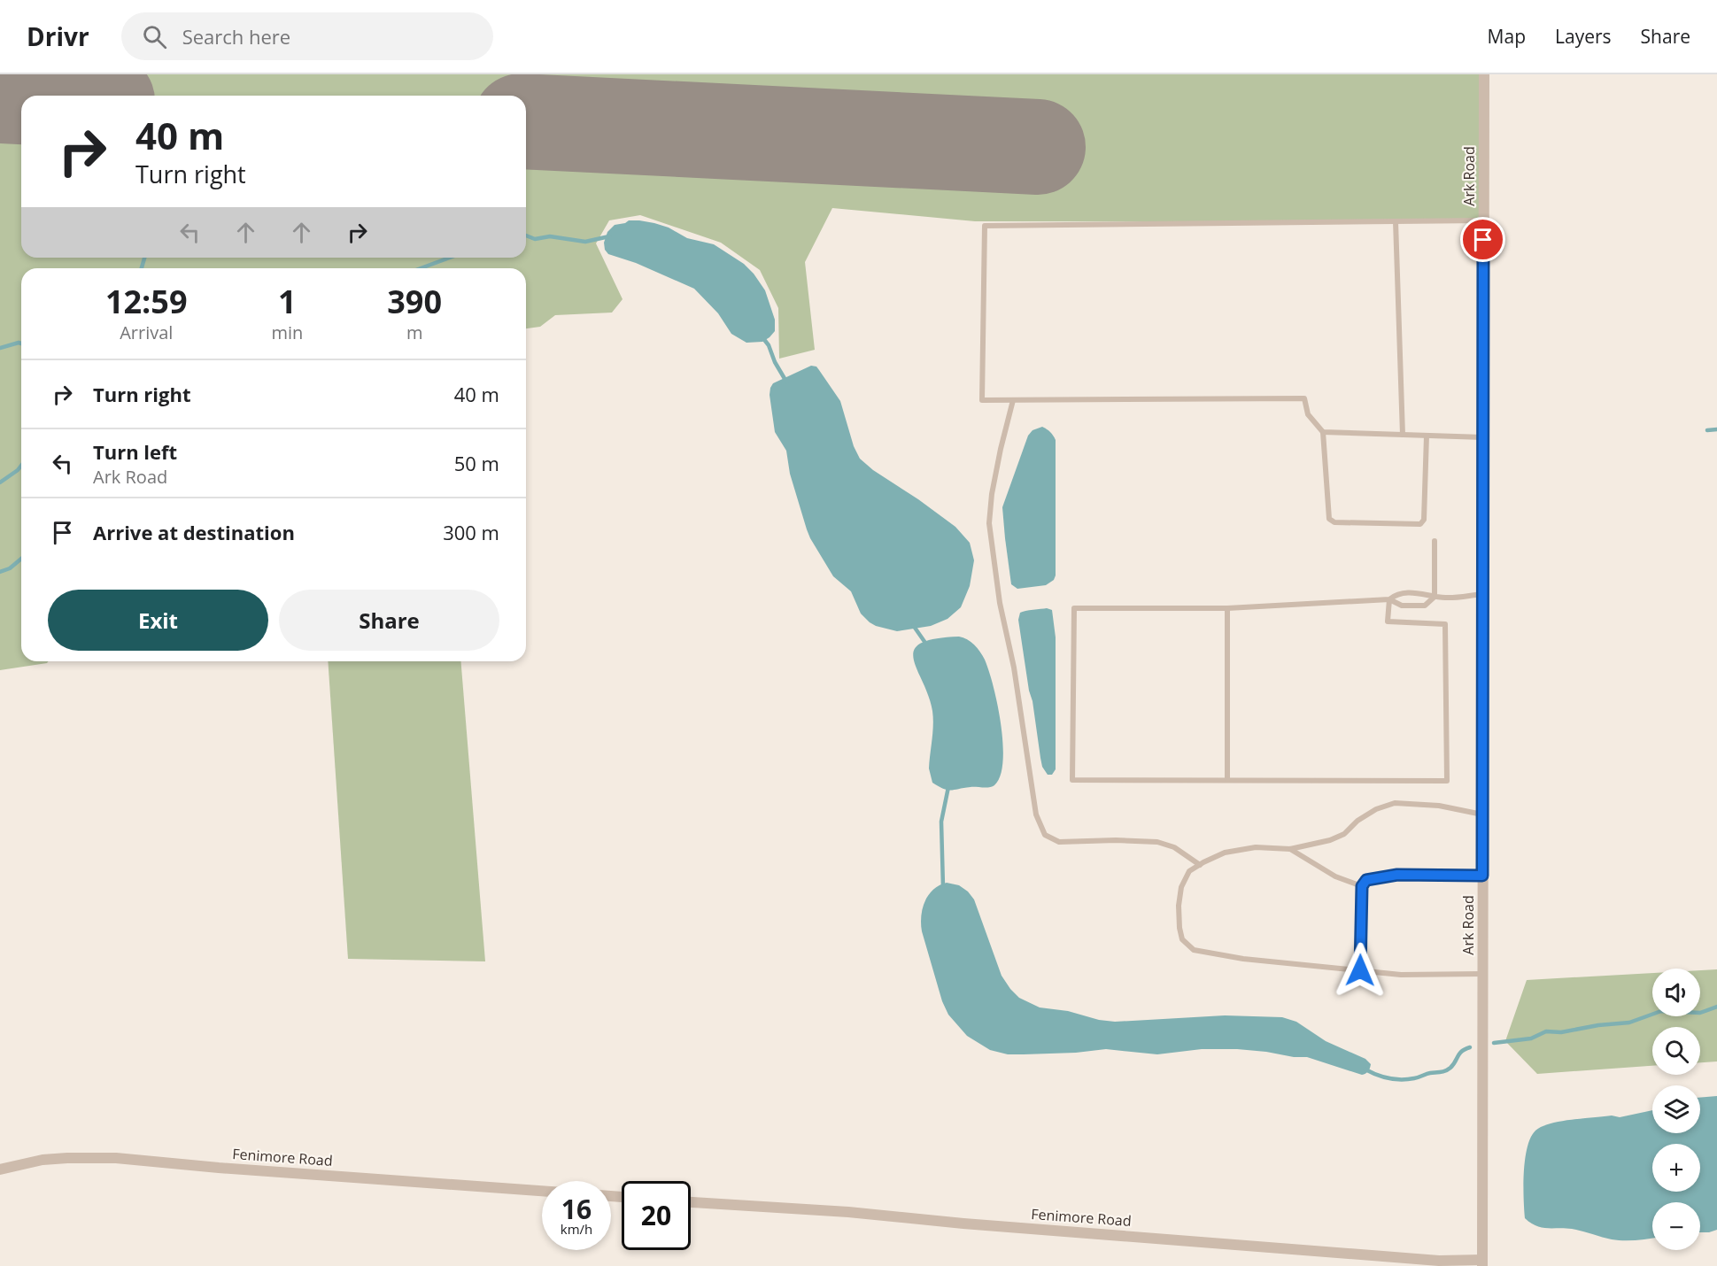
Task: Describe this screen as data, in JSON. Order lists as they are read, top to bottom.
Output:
{
  "streets": {
    "street": ["Ark Road", "Fenimore Road"]
  },
  "crossings": [
    ["Ark Road", "Fenimore Road"]
  ],
  "page": {
    "header": "Drivr",
    "search": "Search here",
    "nav": ["Map", "Layers", "Share"],
    "turn": ["40 m", "Turn right"],
    "eta": [
      "12:59",
      "Arrival",
      "1",
      "min",
      "390",
      "m"
    ],
    "list": [
      {
        "name": "Turn right",
        "value": "40 m"
      },
      {
        "name": "Turn left",
        "note": "Ark Road",
        "value": "50 m"
      },
      {
        "name": "Arrive at destination",
        "value": "300 m"
      }
    ],
    "buttons": ["Exit", "Share"],
    "map_buttons": ["+", "−"],
    "speed": "16 km/h",
    "limit": "20"
  }
}
